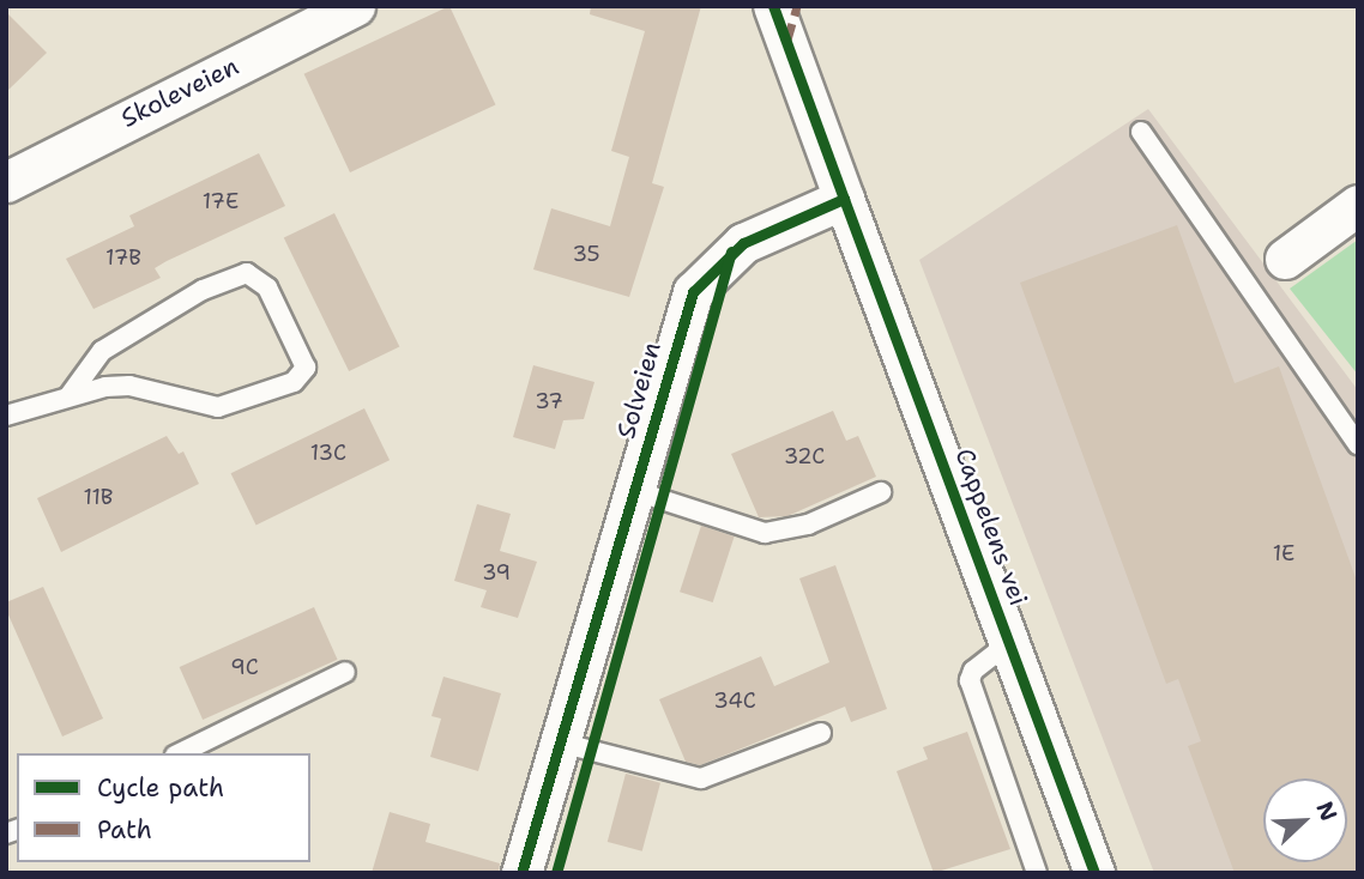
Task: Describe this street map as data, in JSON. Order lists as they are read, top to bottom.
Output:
{
  "streets": {
    "street": ["Skoleveien", "Solveien", "Cappelens vei"]
  },
  "crossings": [
    ["Solveien", "Cappelens vei"]
  ],
  "house_numbers": [
    "17E",
    "35",
    "17B",
    "37",
    "13C",
    "32C",
    "11B",
    "1E",
    "39",
    "9C",
    "34C"
  ],
  "legend": ["Cycle path", "Path"],
  "north": "top right"
}
